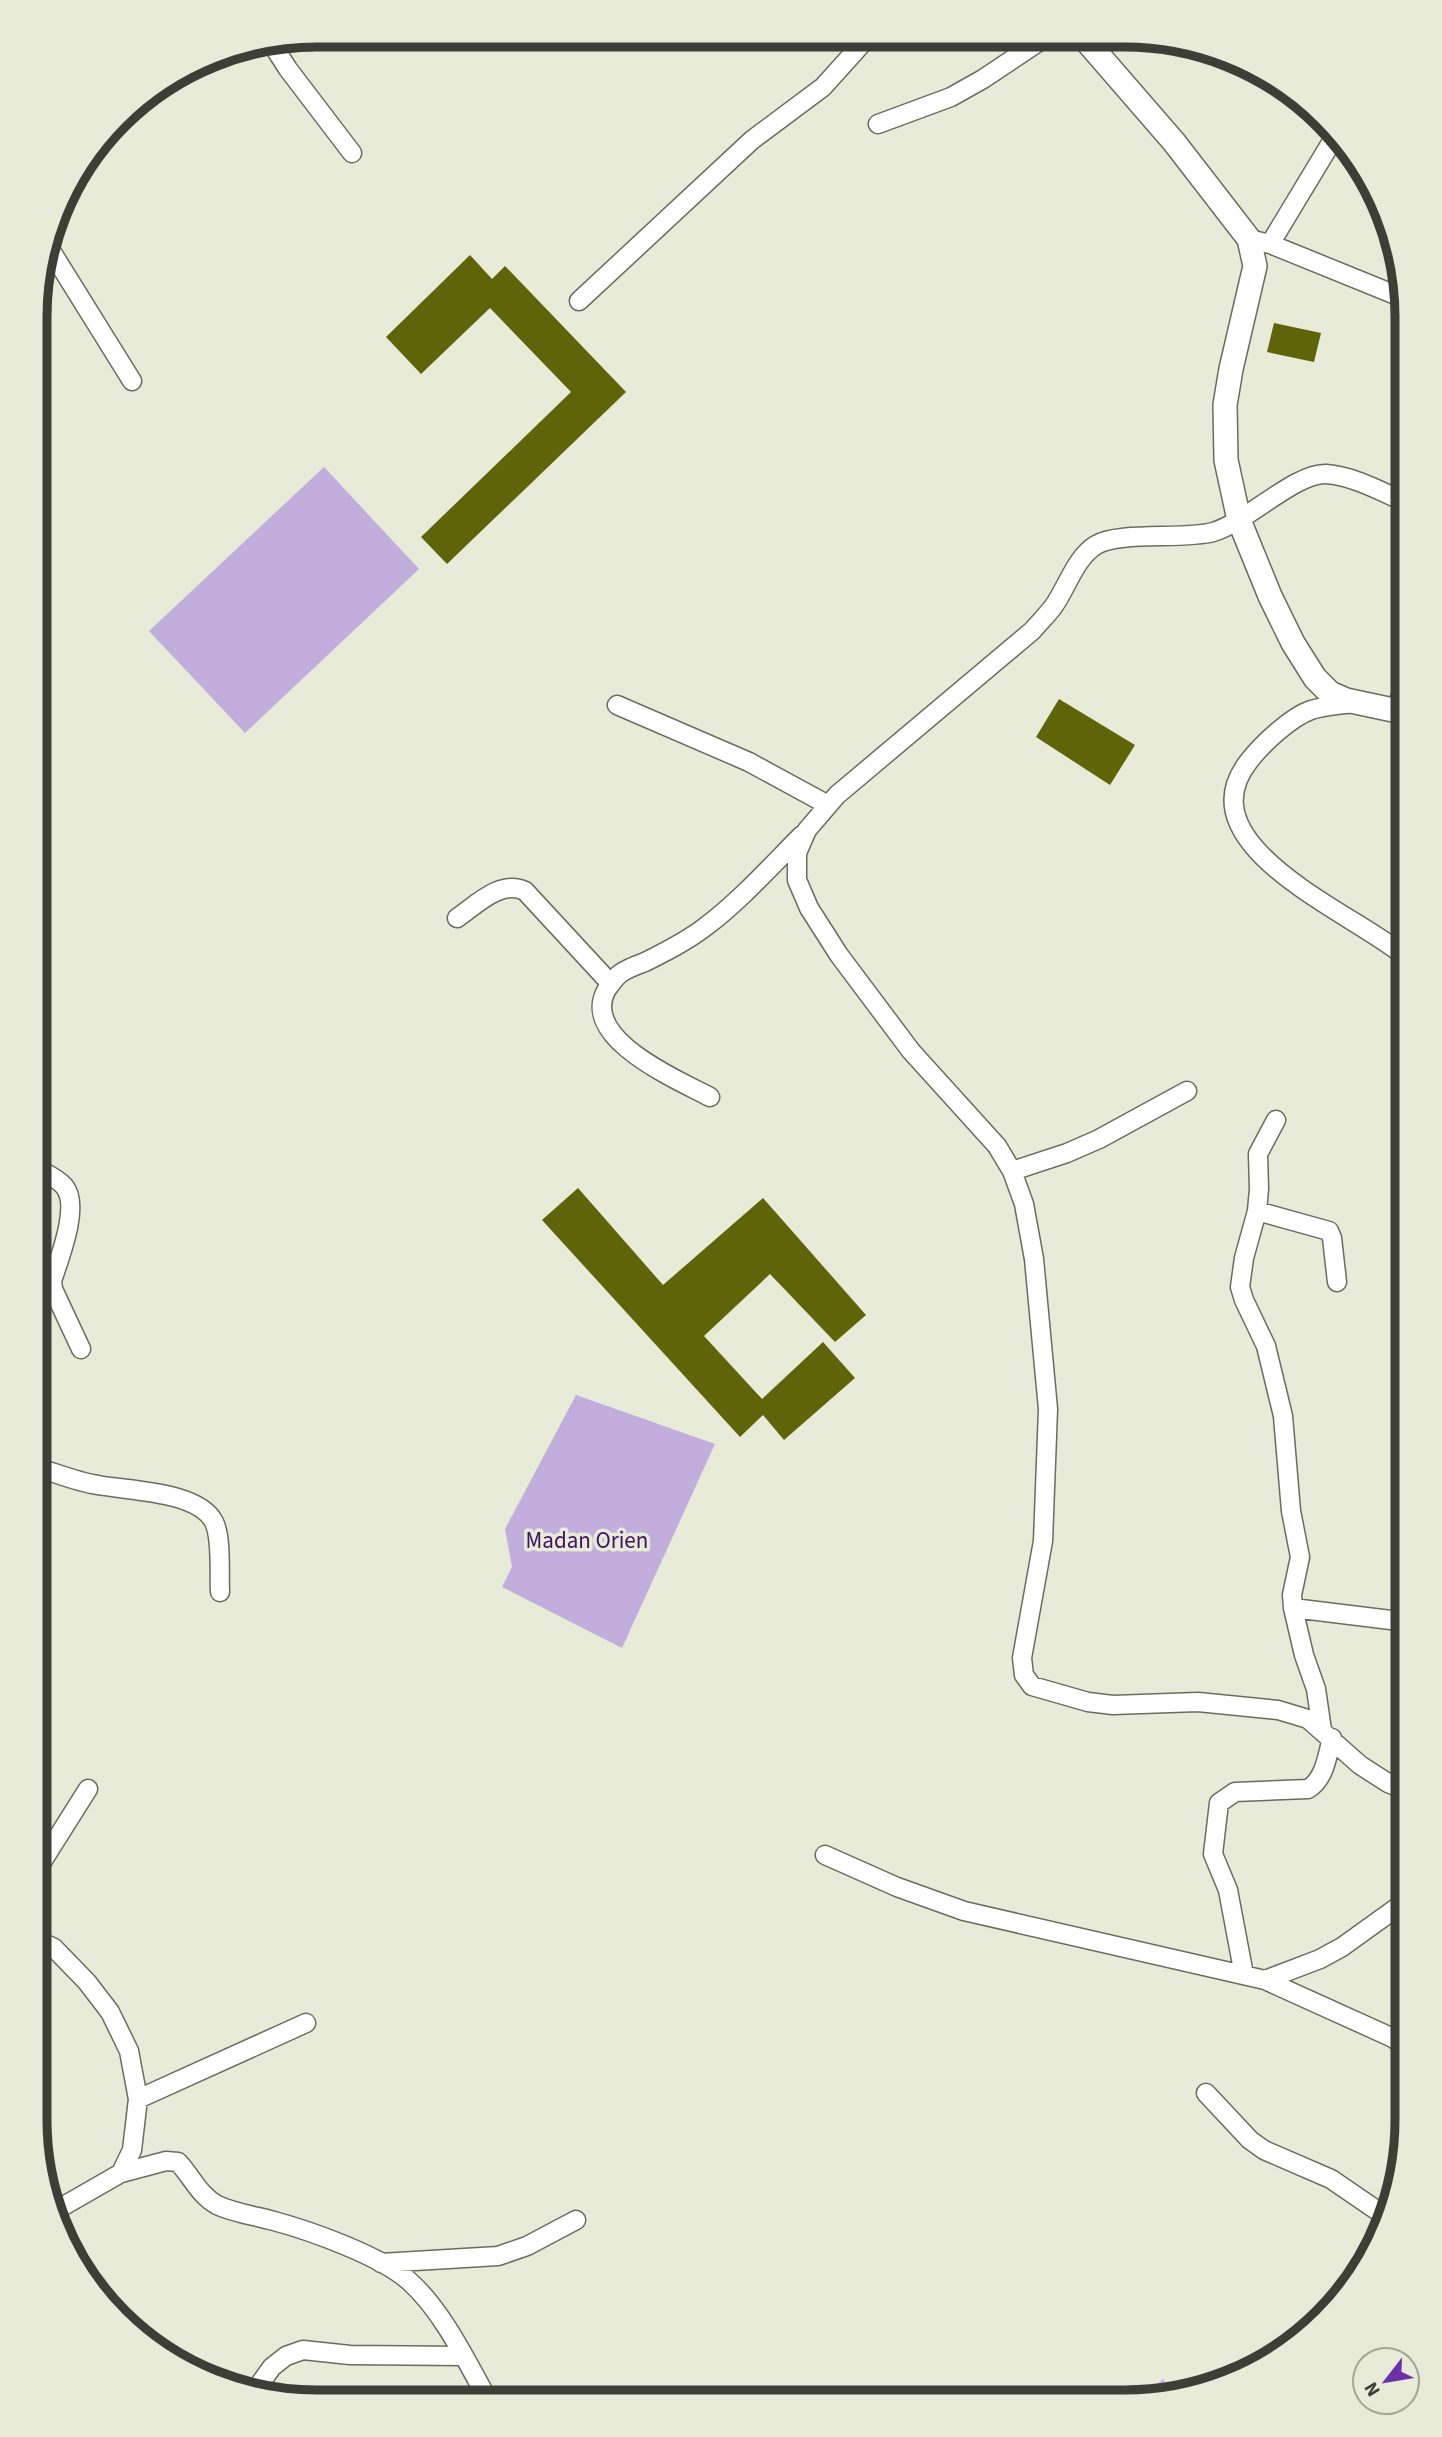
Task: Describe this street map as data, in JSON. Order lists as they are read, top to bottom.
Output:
{
  "parks": ["Madan Orien"],
  "north": "bottom left"
}
